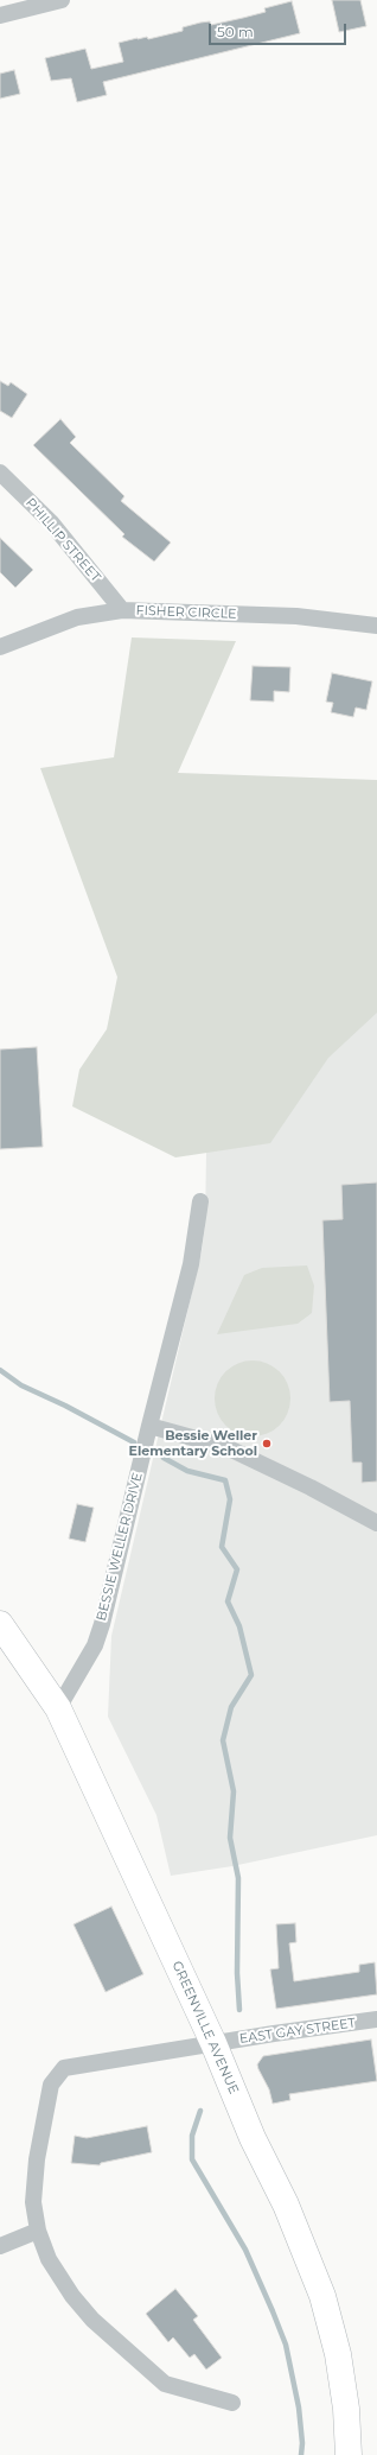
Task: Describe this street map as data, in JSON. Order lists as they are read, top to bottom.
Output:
{
  "streets": {
    "main road": ["GREENVILLE AVENUE"],
    "street": [
      "PHILLIP STREET",
      "FISHER CIRCLE",
      "BESSIE WELLER DRIVE",
      "EAST GAY STREET"
    ]
  },
  "crossings": [
    ["PHILLIP STREET", "FISHER CIRCLE"],
    ["BESSIE WELLER DRIVE", "GREENVILLE AVENUE"],
    ["GREENVILLE AVENUE", "EAST GAY STREET"]
  ],
  "places": ["Bessie Weller Elementary School"],
  "scale_bar": "50 m"
}
